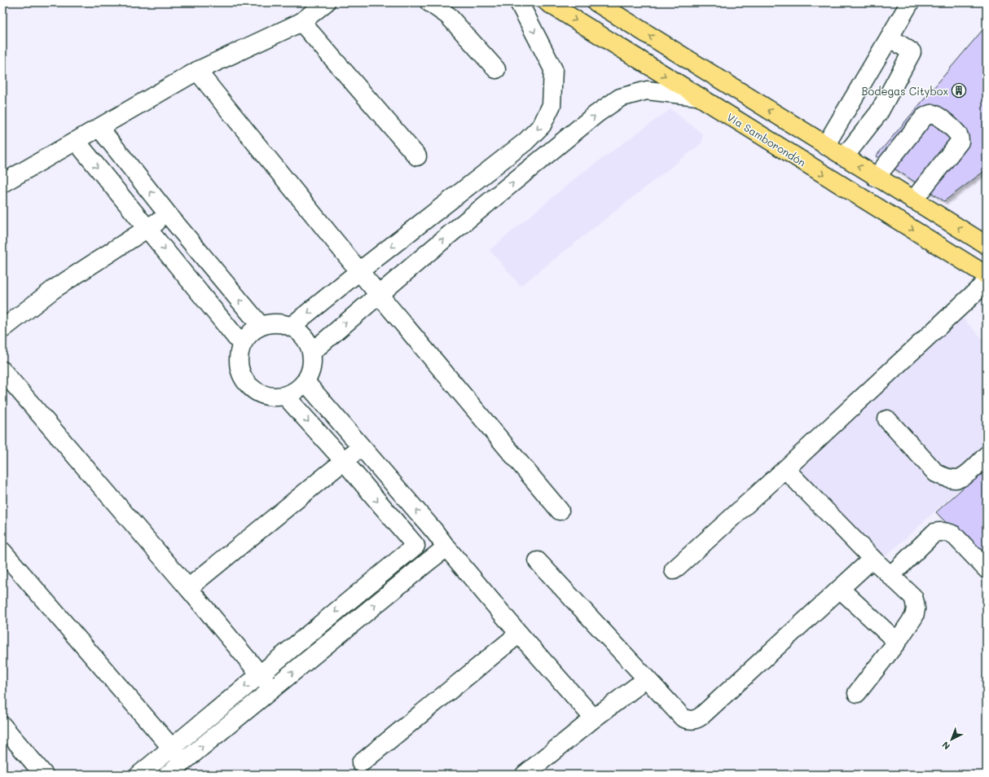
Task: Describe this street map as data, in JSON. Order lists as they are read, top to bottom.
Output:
{
  "streets": {
    "main road": ["Vía Samborondón"]
  },
  "places": {
    "building": ["Bodegas Citybox"]
  },
  "north": "bottom left"
}
